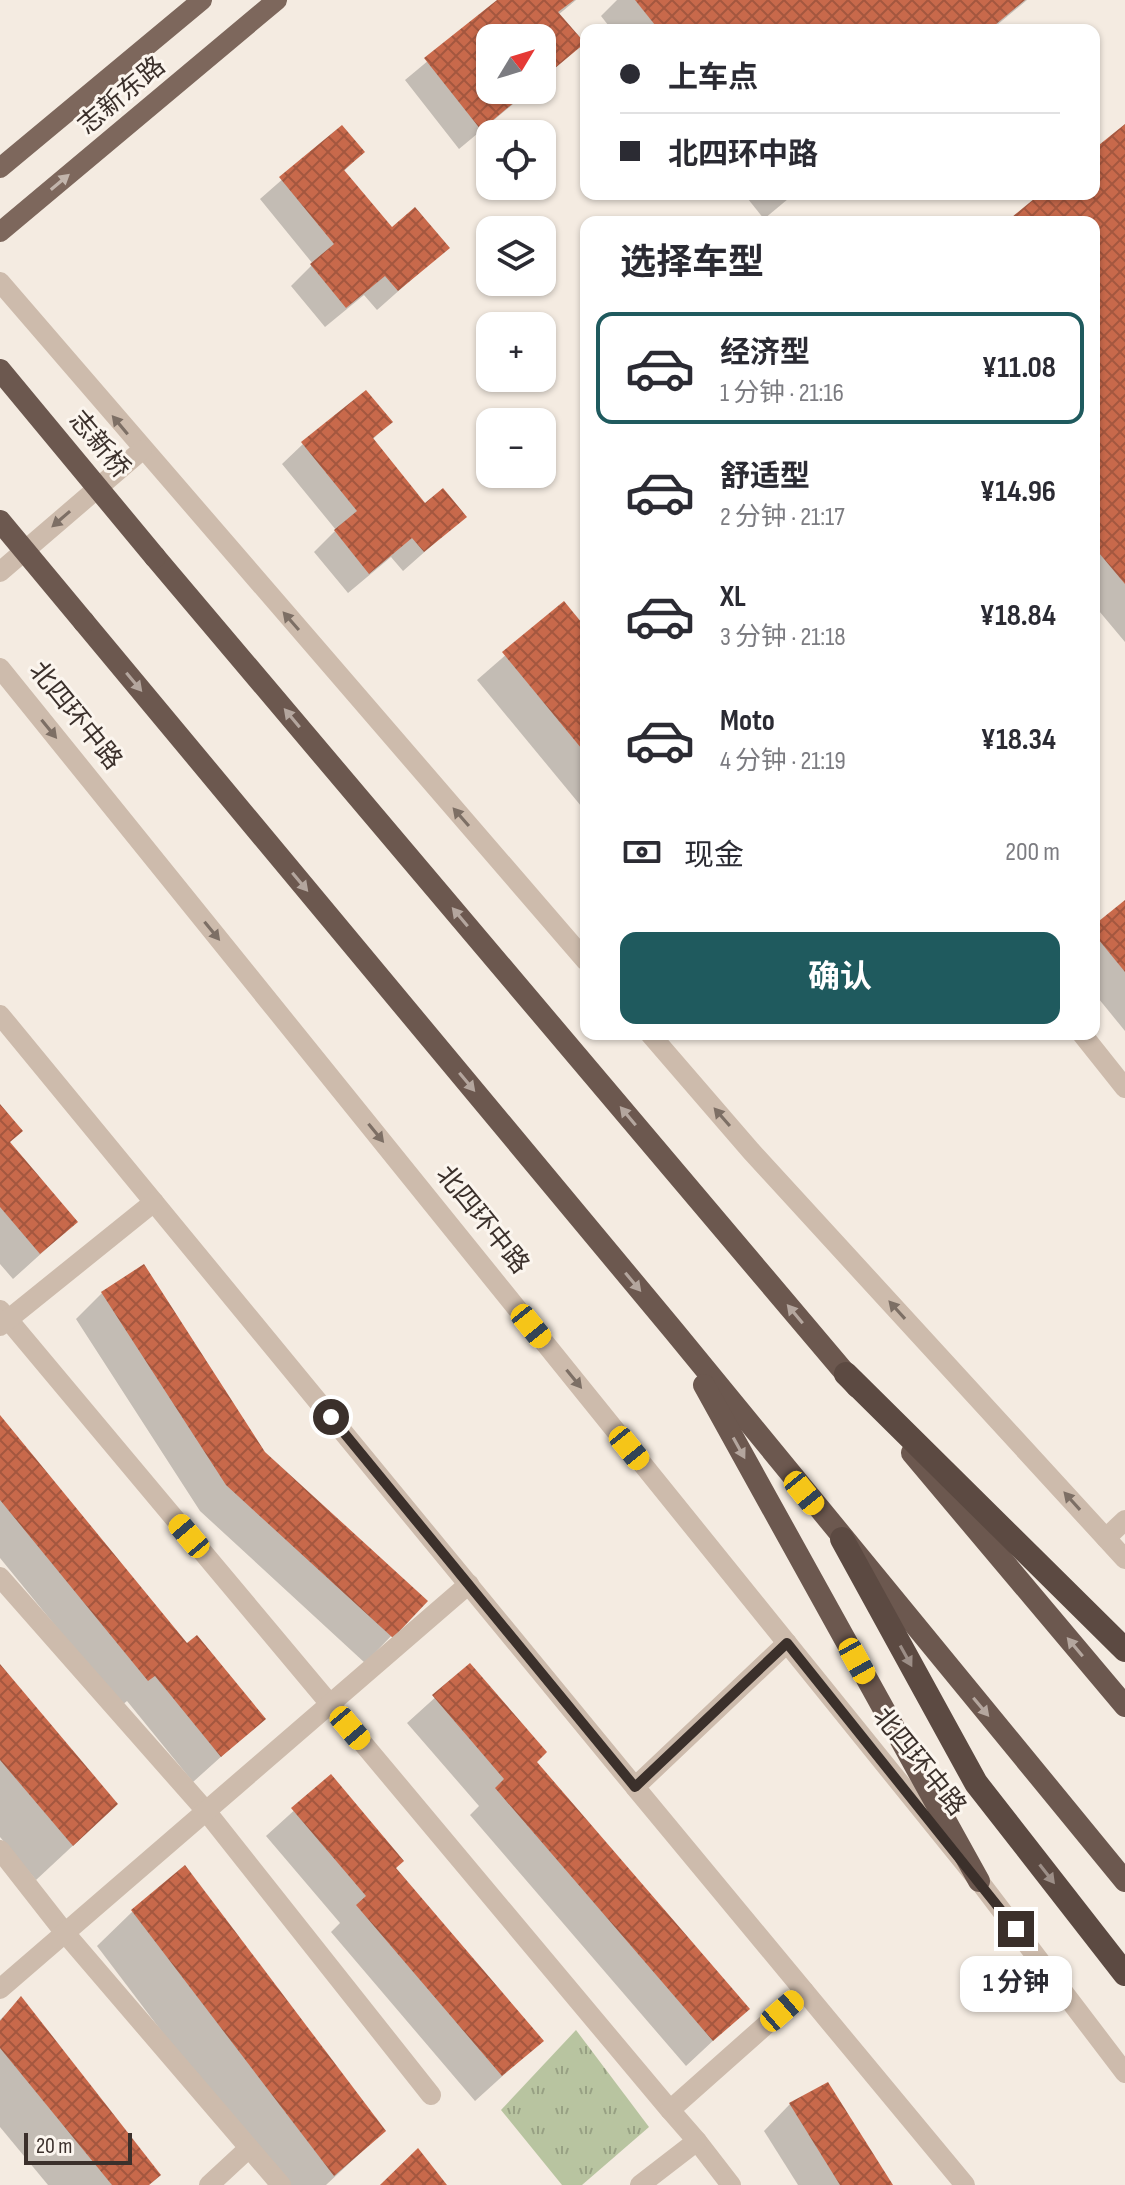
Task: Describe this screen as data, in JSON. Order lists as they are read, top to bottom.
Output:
{
  "streets": {
    "highway": ["志新桥"],
    "main road": ["志新东路"],
    "street": ["北四环中路"]
  },
  "one_way": ["北四环中路"],
  "scale_bar": "20 m",
  "north": "top right",
  "page": {
    "map_buttons": ["+", "−"],
    "banner": ["上车点", "北四环中路"],
    "heading": "选择车型",
    "list": [
      {
        "name": "经济型",
        "note": "1 分钟 · 21:16",
        "value": "¥11.08"
      },
      {
        "name": "舒适型",
        "note": "2 分钟 · 21:17",
        "value": "¥14.96"
      },
      {
        "name": "XL",
        "note": "3 分钟 · 21:18",
        "value": "¥18.84"
      },
      {
        "name": "Moto",
        "note": "4 分钟 · 21:19",
        "value": "¥18.34"
      }
    ],
    "pay": ["现金", "200 m"],
    "buttons": "确认",
    "bubble": "1 分钟",
    "scale": "20 m"
  }
}
